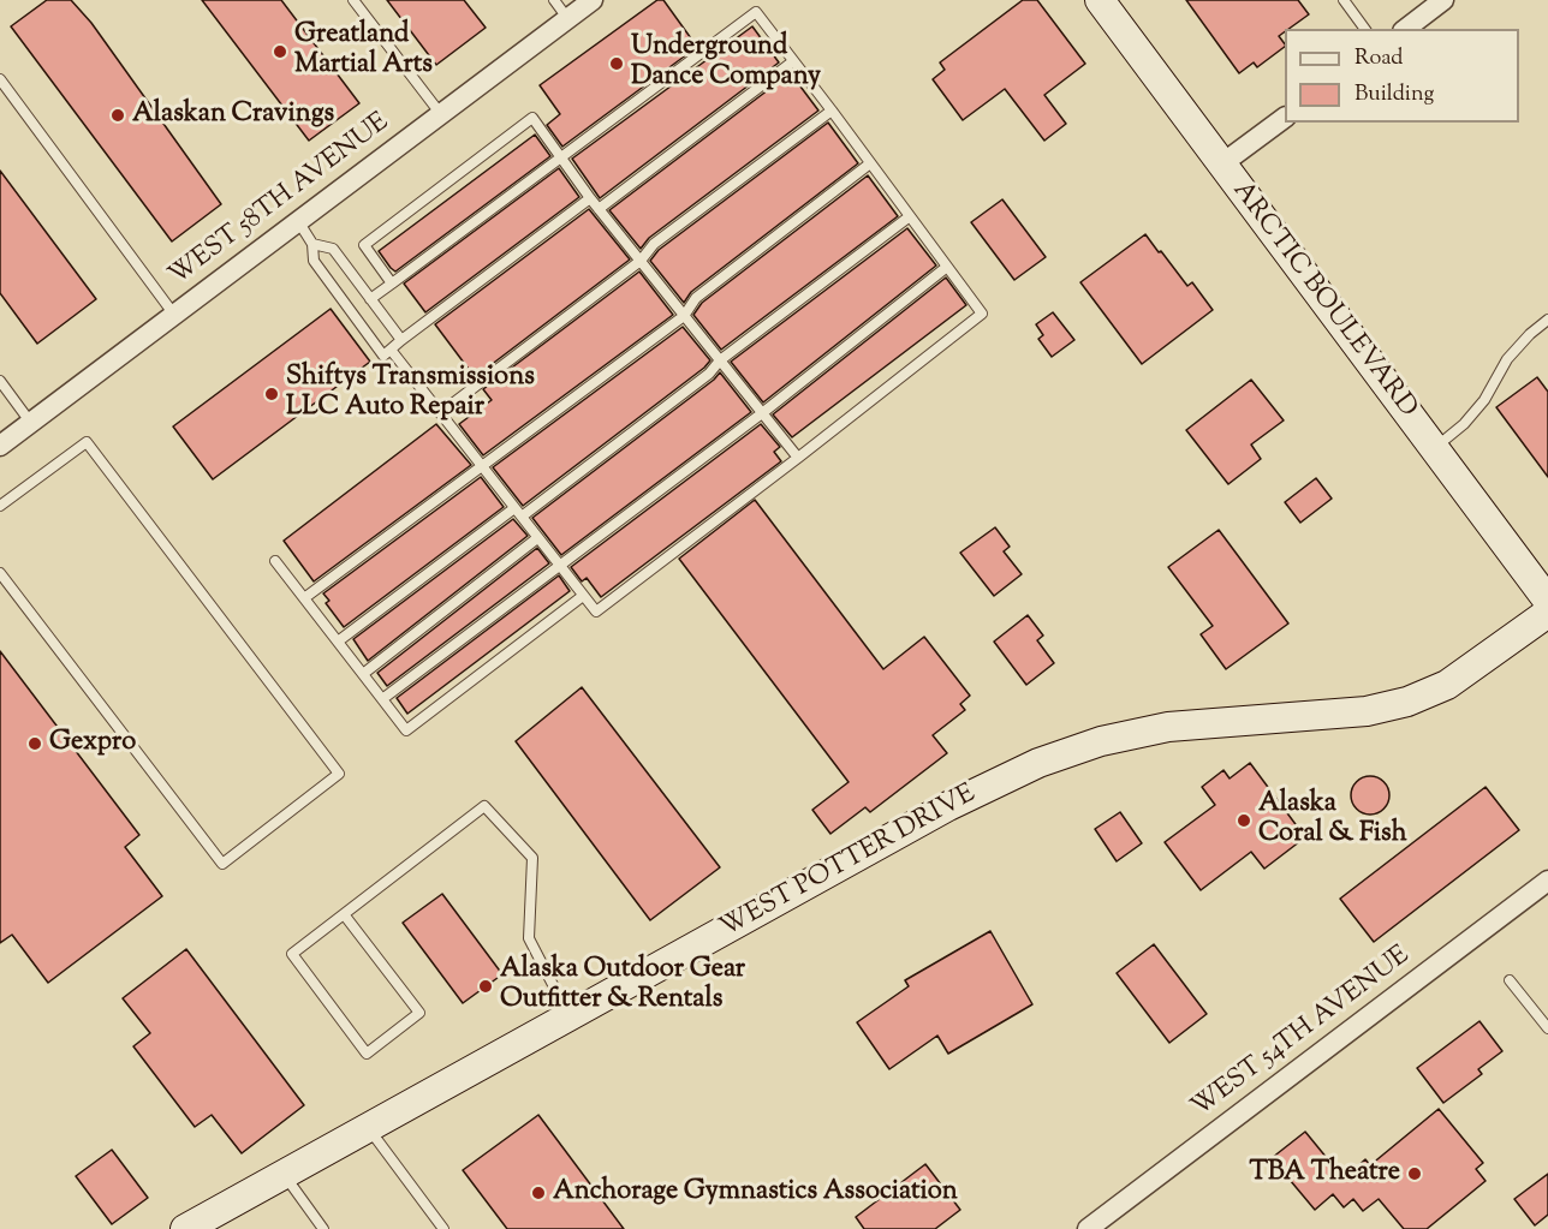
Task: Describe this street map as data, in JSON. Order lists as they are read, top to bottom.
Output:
{
  "streets": {
    "main road": ["ARCTIC BOULEVARD", "WEST POTTER DRIVE"],
    "street": ["WEST 58TH AVENUE", "WEST 54TH AVENUE"]
  },
  "places": [
    "Greatland Martial Arts",
    "Underground Dance Company",
    "Alaskan Cravings",
    "Shiftys Transmissions LLC Auto Repair",
    "Gexpro",
    "Alaska Coral & Fish",
    "Alaska Outdoor Gear Outfitter & Rentals",
    "TBA Theatre",
    "Anchorage Gymnastics Association"
  ],
  "legend": ["Road", "Building"]
}
